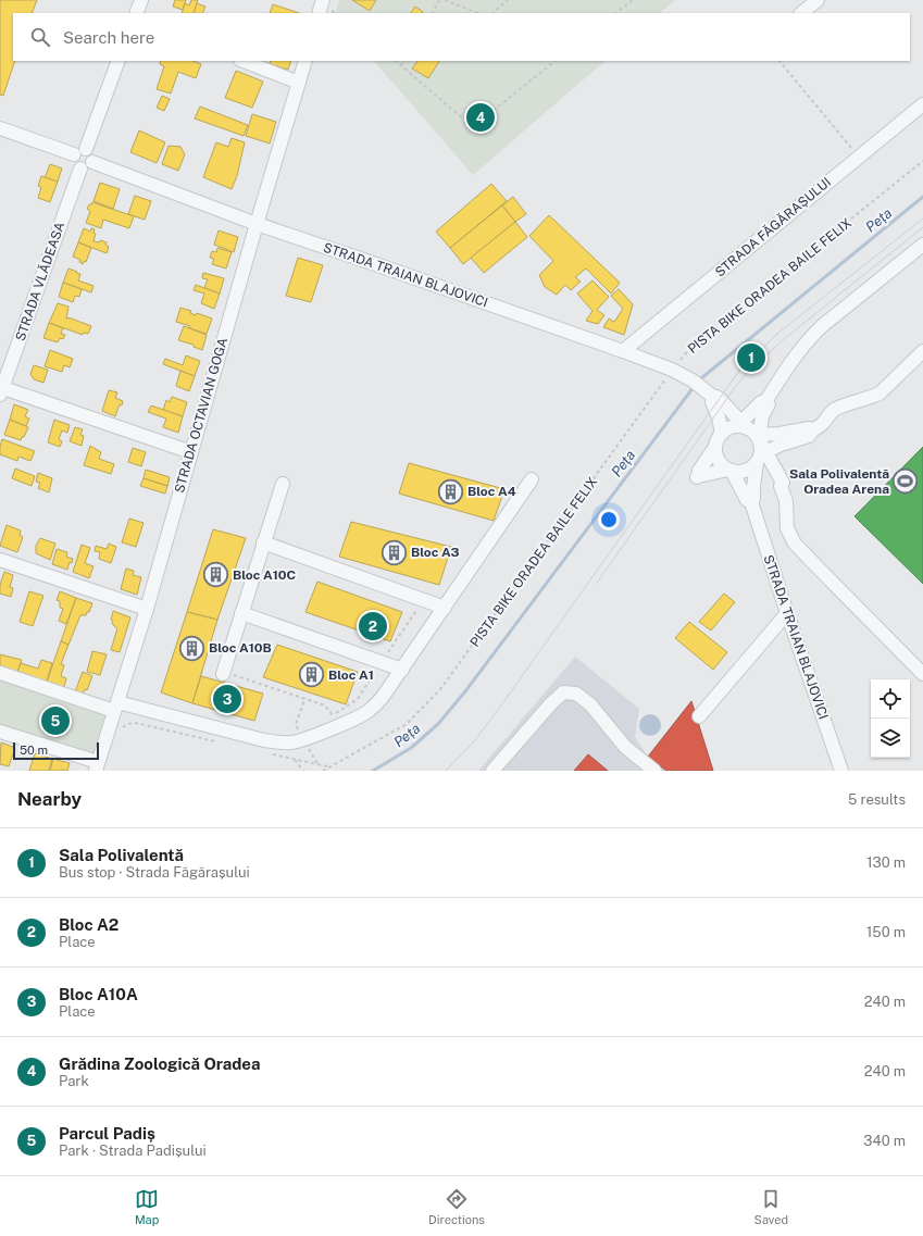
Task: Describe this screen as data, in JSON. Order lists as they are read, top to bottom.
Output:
{
  "streets": {
    "street": [
      "STRADA FĂGĂRAȘULUI",
      "STRADA TRAIAN BLAJOVICI",
      "STRADA VLĂDEASA",
      "STRADA OCTAVIAN GOGA"
    ],
    "path": ["PISTA BIKE ORADEA BAILE FELIX"]
  },
  "crossings": [
    ["STRADA FĂGĂRAȘULUI", "STRADA TRAIAN BLAJOVICI"],
    ["STRADA TRAIAN BLAJOVICI", "STRADA VLĂDEASA"],
    ["STRADA TRAIAN BLAJOVICI", "PISTA BIKE ORADEA BAILE FELIX"],
    ["STRADA TRAIAN BLAJOVICI", "STRADA OCTAVIAN GOGA"]
  ],
  "water": ["Peța"],
  "places": {
    "sports": ["Sala Polivalentă Oradea Arena"],
    "building": [
      "Bloc A4",
      "Bloc A3",
      "Bloc A10C",
      "Bloc A10B",
      "Bloc A1"
    ]
  },
  "scale_bar": "50 m",
  "page": {
    "search": "Search here",
    "pins": [
      "4",
      "1",
      "2",
      "3",
      "5"
    ],
    "scale": "50 m",
    "heading": ["Nearby", "5 results"],
    "list": [
      {
        "mark": "1",
        "name": "Sala Polivalentă",
        "note": "Bus stop · Strada Făgărașului",
        "value": "130 m"
      },
      {
        "mark": "2",
        "name": "Bloc A2",
        "note": "Place",
        "value": "150 m"
      },
      {
        "mark": "3",
        "name": "Bloc A10A",
        "note": "Place",
        "value": "240 m"
      },
      {
        "mark": "4",
        "name": "Grădina Zoologică Oradea",
        "note": "Park",
        "value": "240 m"
      },
      {
        "mark": "5",
        "name": "Parcul Padiș",
        "note": "Park · Strada Padișului",
        "value": "340 m"
      }
    ],
    "nav": ["Map", "Directions", "Saved"]
  }
}
